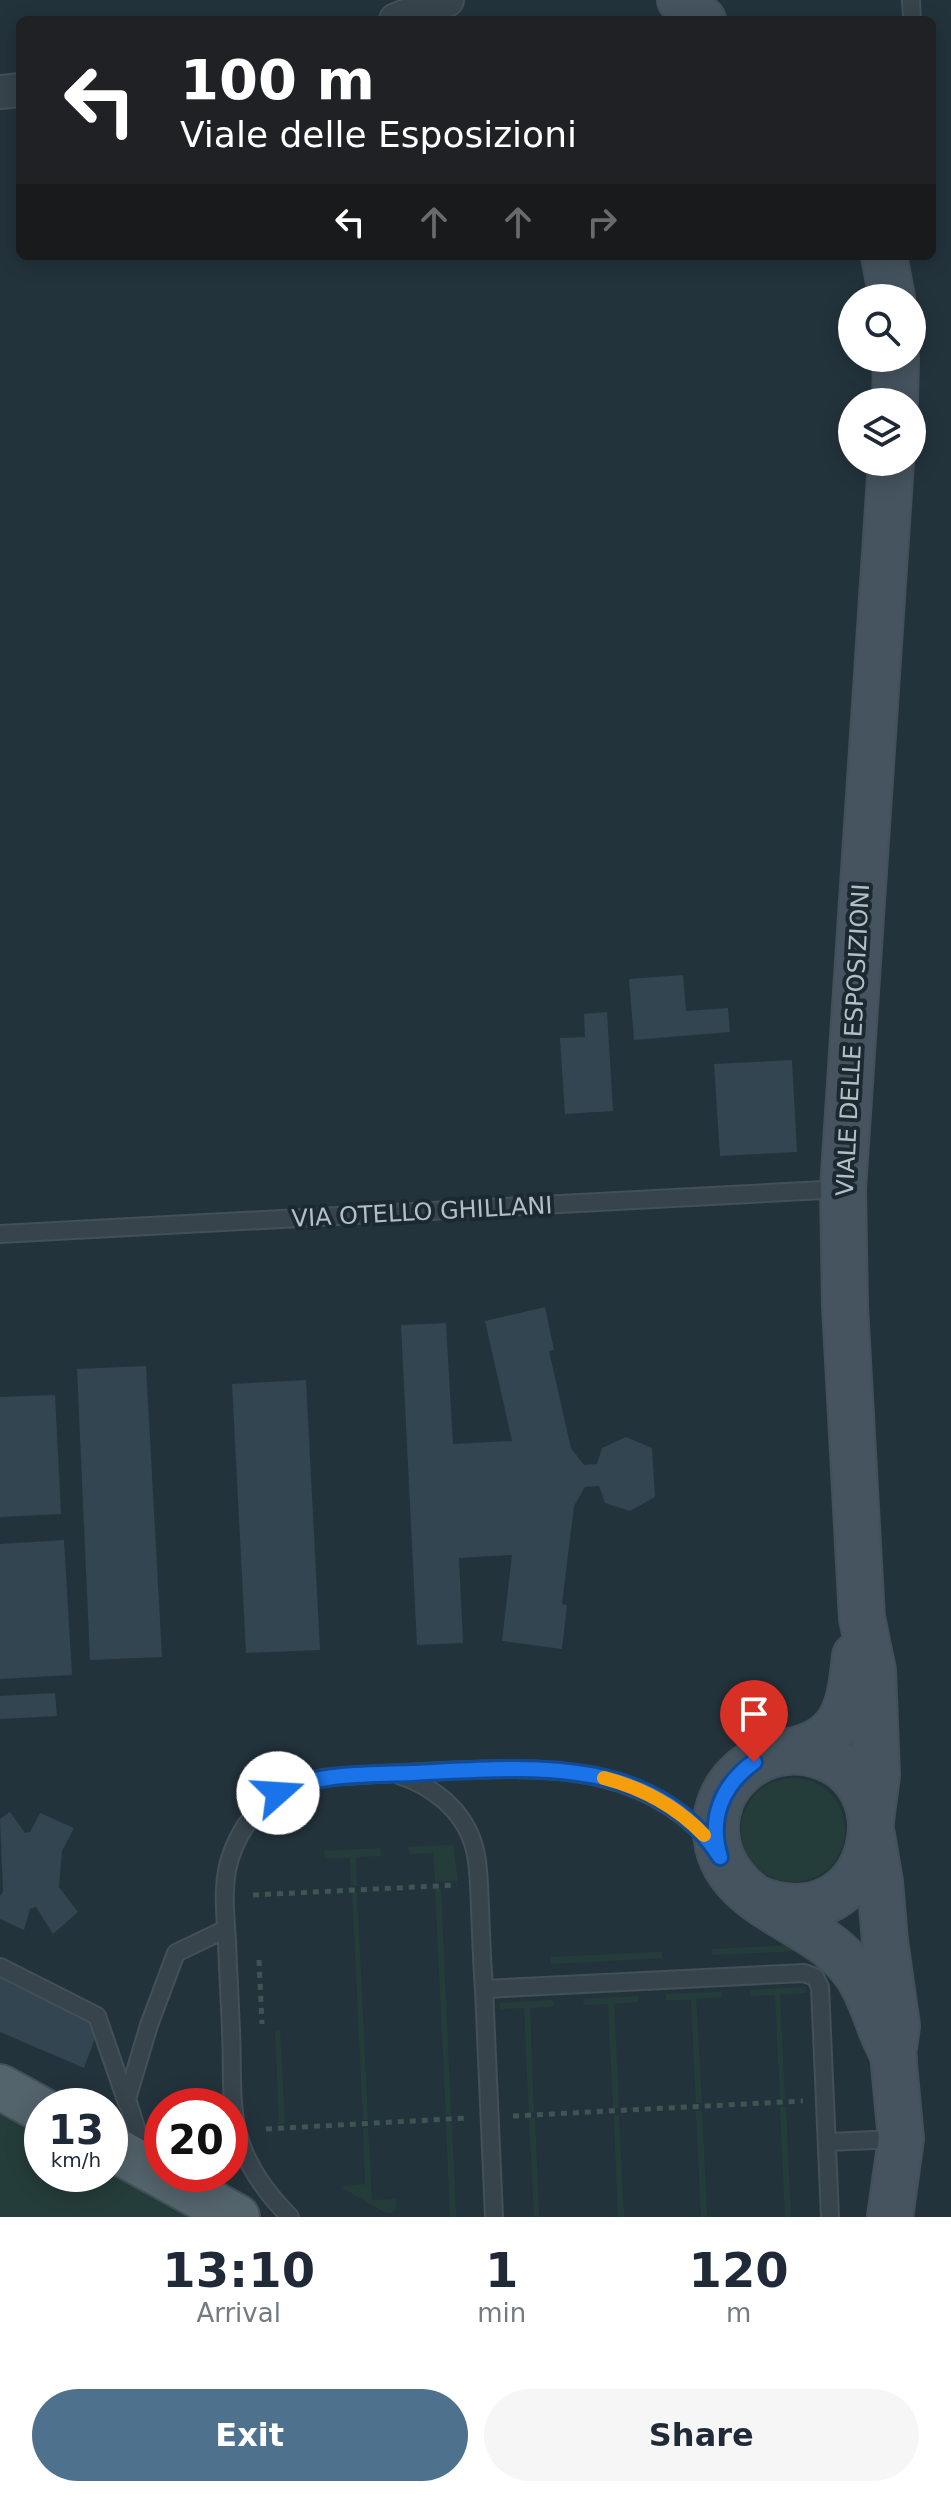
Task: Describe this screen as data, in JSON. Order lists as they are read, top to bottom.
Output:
{
  "streets": {
    "street": ["VIALE DELLE ESPOSIZIONI"],
    "lane": ["VIA OTELLO GHILLANI"]
  },
  "crossings": [
    ["VIALE DELLE ESPOSIZIONI", "VIA OTELLO GHILLANI"]
  ],
  "page": {
    "turn": ["100 m", "Viale delle Esposizioni"],
    "speed": "13 km/h",
    "limit": "20",
    "eta": [
      "13:10",
      "Arrival",
      "1",
      "min",
      "120",
      "m"
    ],
    "buttons": ["Exit", "Share"]
  }
}
